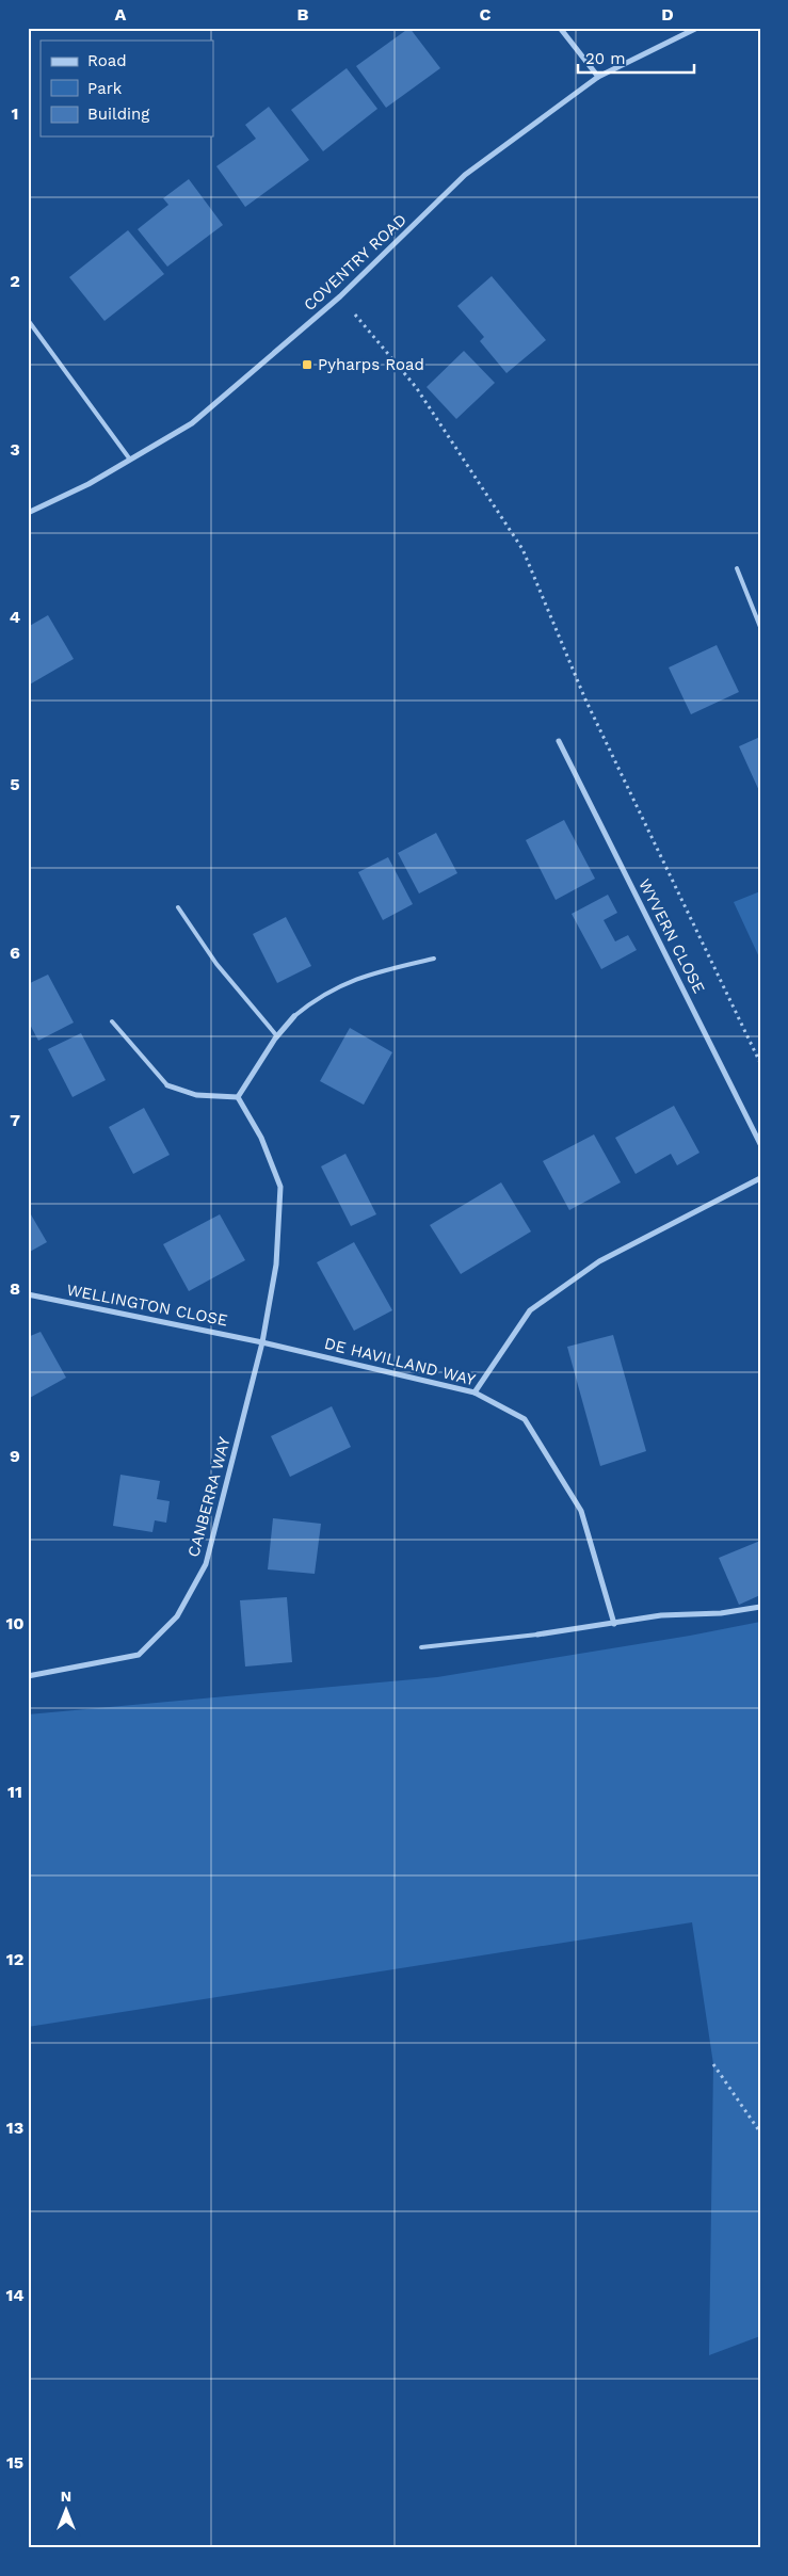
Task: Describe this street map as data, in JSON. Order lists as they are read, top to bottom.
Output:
{
  "streets": {
    "street": [
      "COVENTRY ROAD",
      "WYVERN CLOSE",
      "WELLINGTON CLOSE",
      "DE HAVILLAND WAY",
      "CANBERRA WAY"
    ]
  },
  "crossings": [
    ["WELLINGTON CLOSE", "DE HAVILLAND WAY"],
    ["WELLINGTON CLOSE", "CANBERRA WAY"],
    ["DE HAVILLAND WAY", "CANBERRA WAY"]
  ],
  "places": {
    "transit": ["Pyharps Road"]
  },
  "legend": ["Road", "Park", "Building"],
  "scale_bar": "20 m",
  "north": "top",
  "grid": {
    "columns": [
      "A",
      "B",
      "C",
      "D"
    ],
    "rows": [
      "1",
      "2",
      "3",
      "4",
      "5",
      "6",
      "7",
      "8",
      "9",
      "10",
      "11",
      "12",
      "13",
      "14",
      "15"
    ]
  }
}
